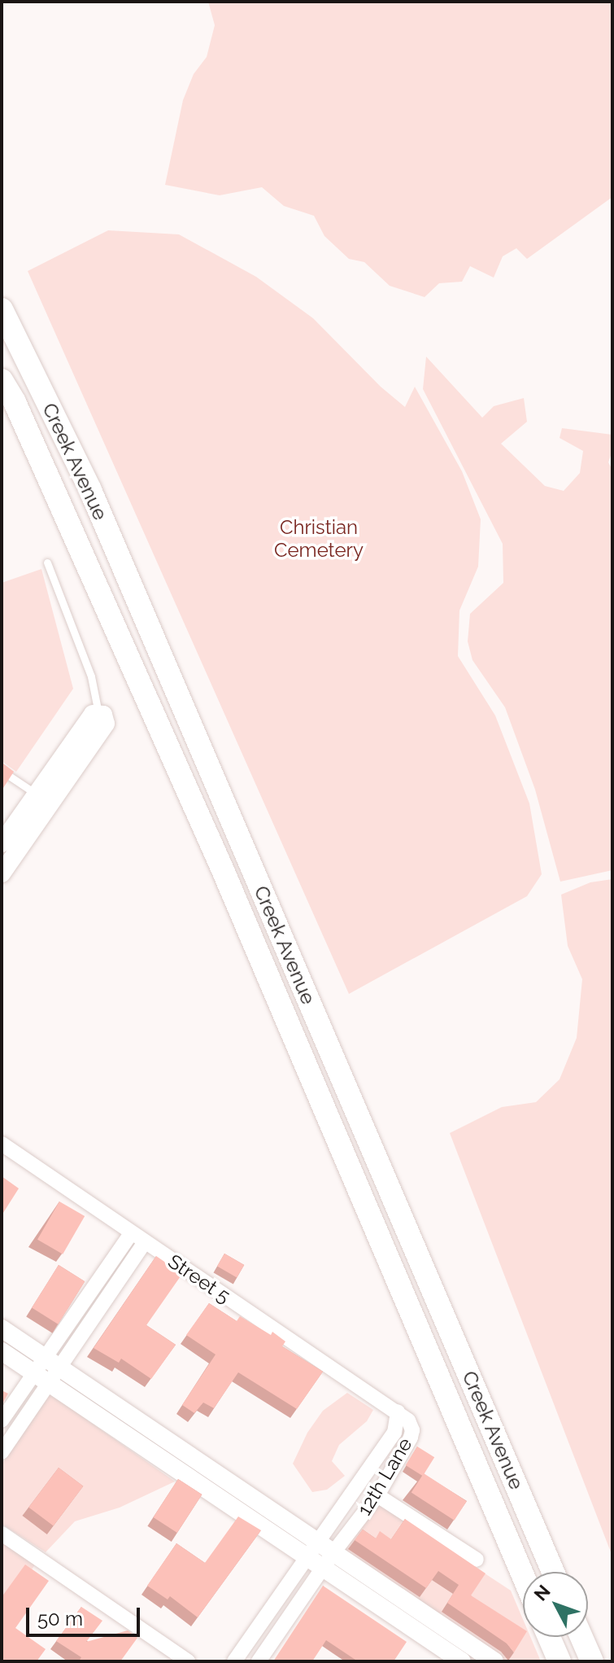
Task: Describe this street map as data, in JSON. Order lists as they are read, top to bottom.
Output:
{
  "streets": {
    "main road": ["Creek Avenue"],
    "street": ["Street 5", "12th Lane"]
  },
  "crossings": [
    ["Street 5", "12th Lane"]
  ],
  "parks": ["Christian Cemetery"],
  "scale_bar": "50 m",
  "north": "top left"
}
